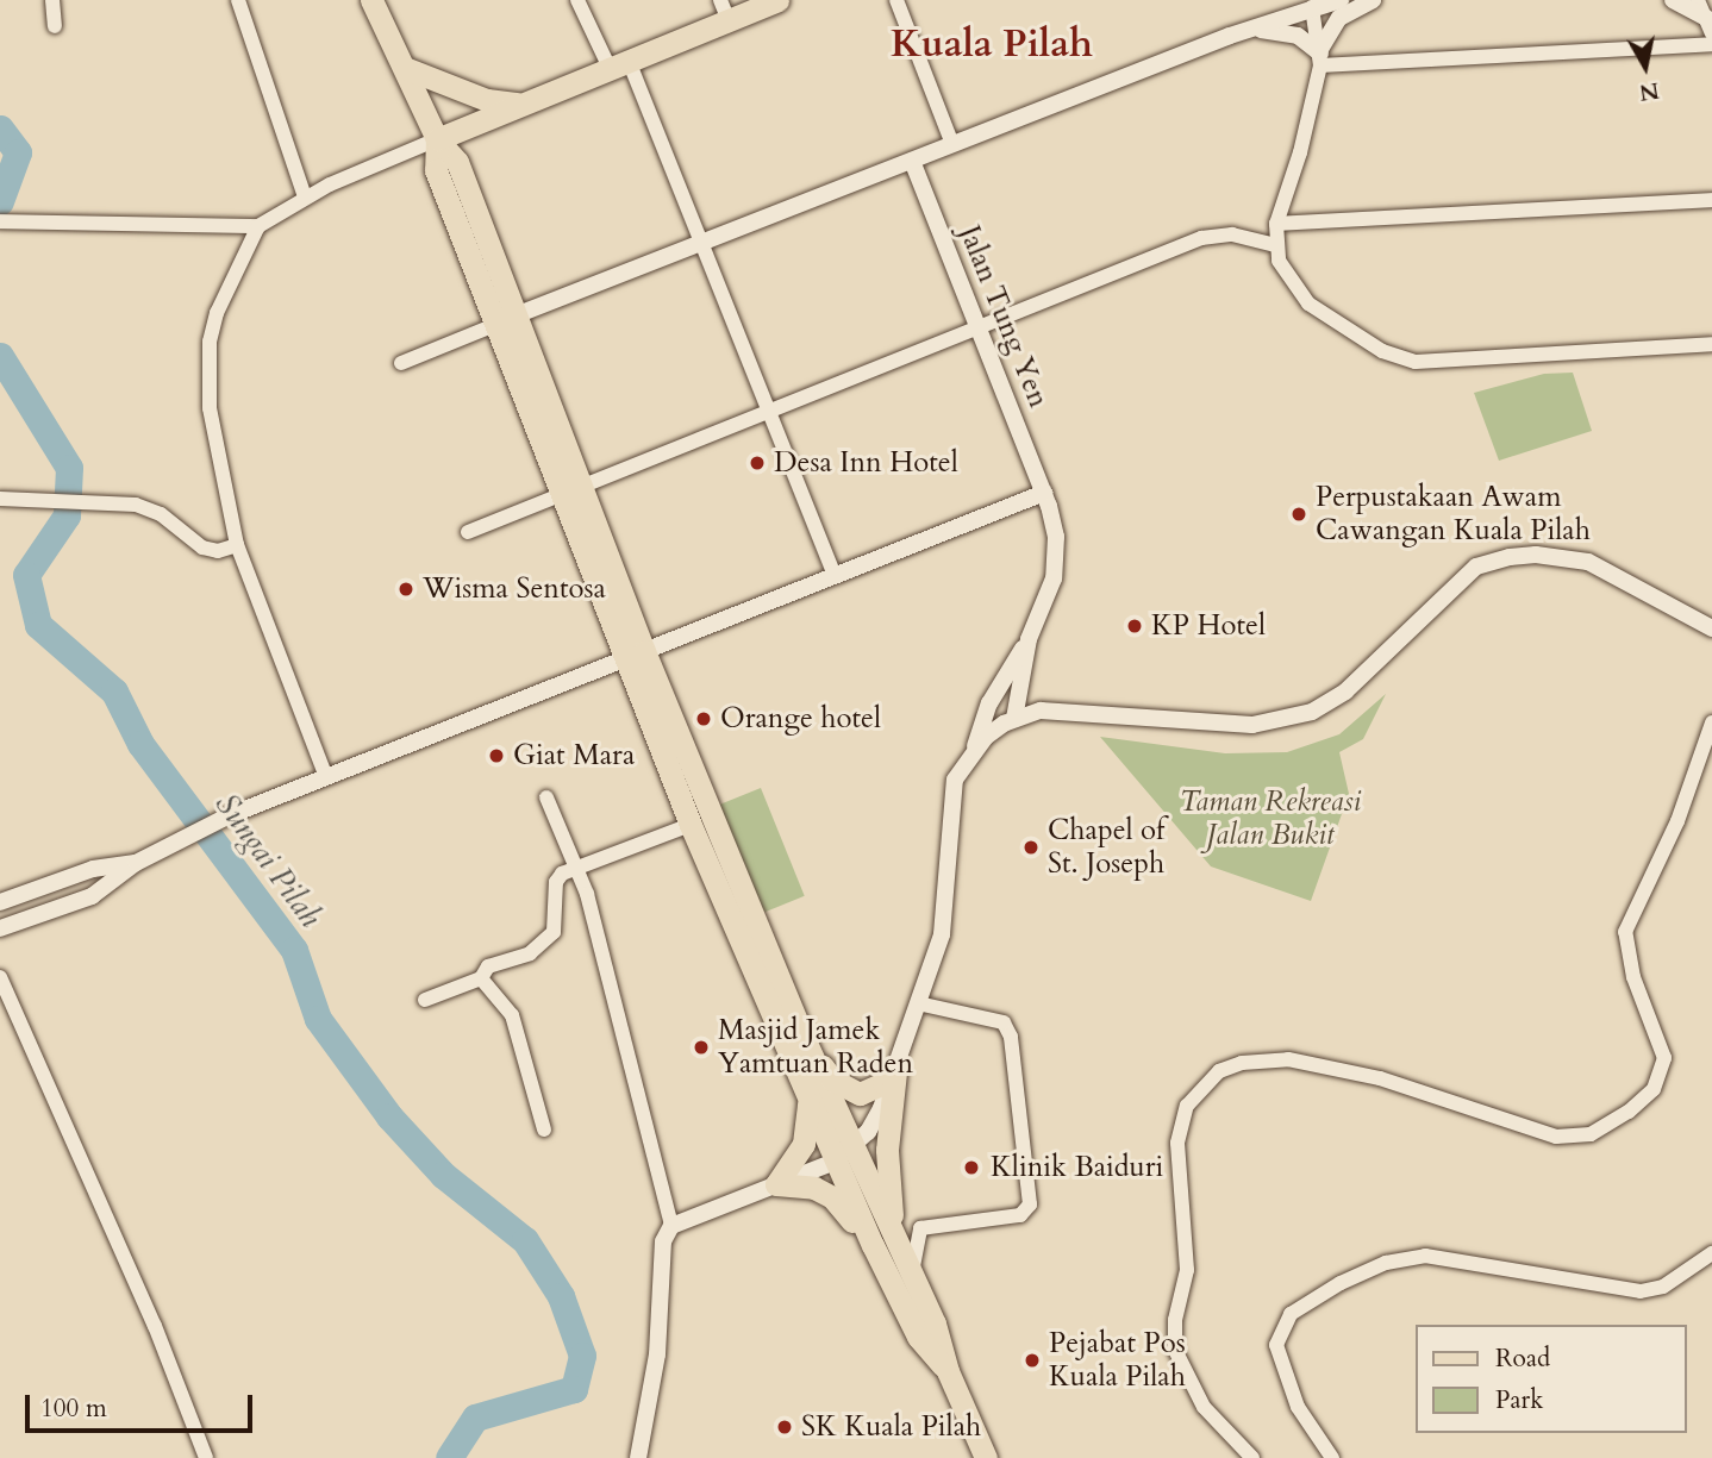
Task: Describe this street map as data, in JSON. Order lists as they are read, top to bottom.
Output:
{
  "streets": {
    "street": ["Jalan Tung Yen"]
  },
  "districts": ["Kuala Pilah"],
  "water": ["Sungai Pilah"],
  "parks": ["Taman Rekreasi Jalan Bukit"],
  "places": [
    "Desa Inn Hotel",
    "Perpustakaan Awam Cawangan Kuala Pilah",
    "Wisma Sentosa",
    "KP Hotel",
    "Orange hotel",
    "Giat Mara",
    "Chapel of St. Joseph",
    "Masjid Jamek Yamtuan Raden",
    "Klinik Baiduri",
    "Pejabat Pos Kuala Pilah",
    "SK Kuala Pilah"
  ],
  "legend": ["Road", "Park"],
  "scale_bar": "100 m",
  "north": "bottom"
}
